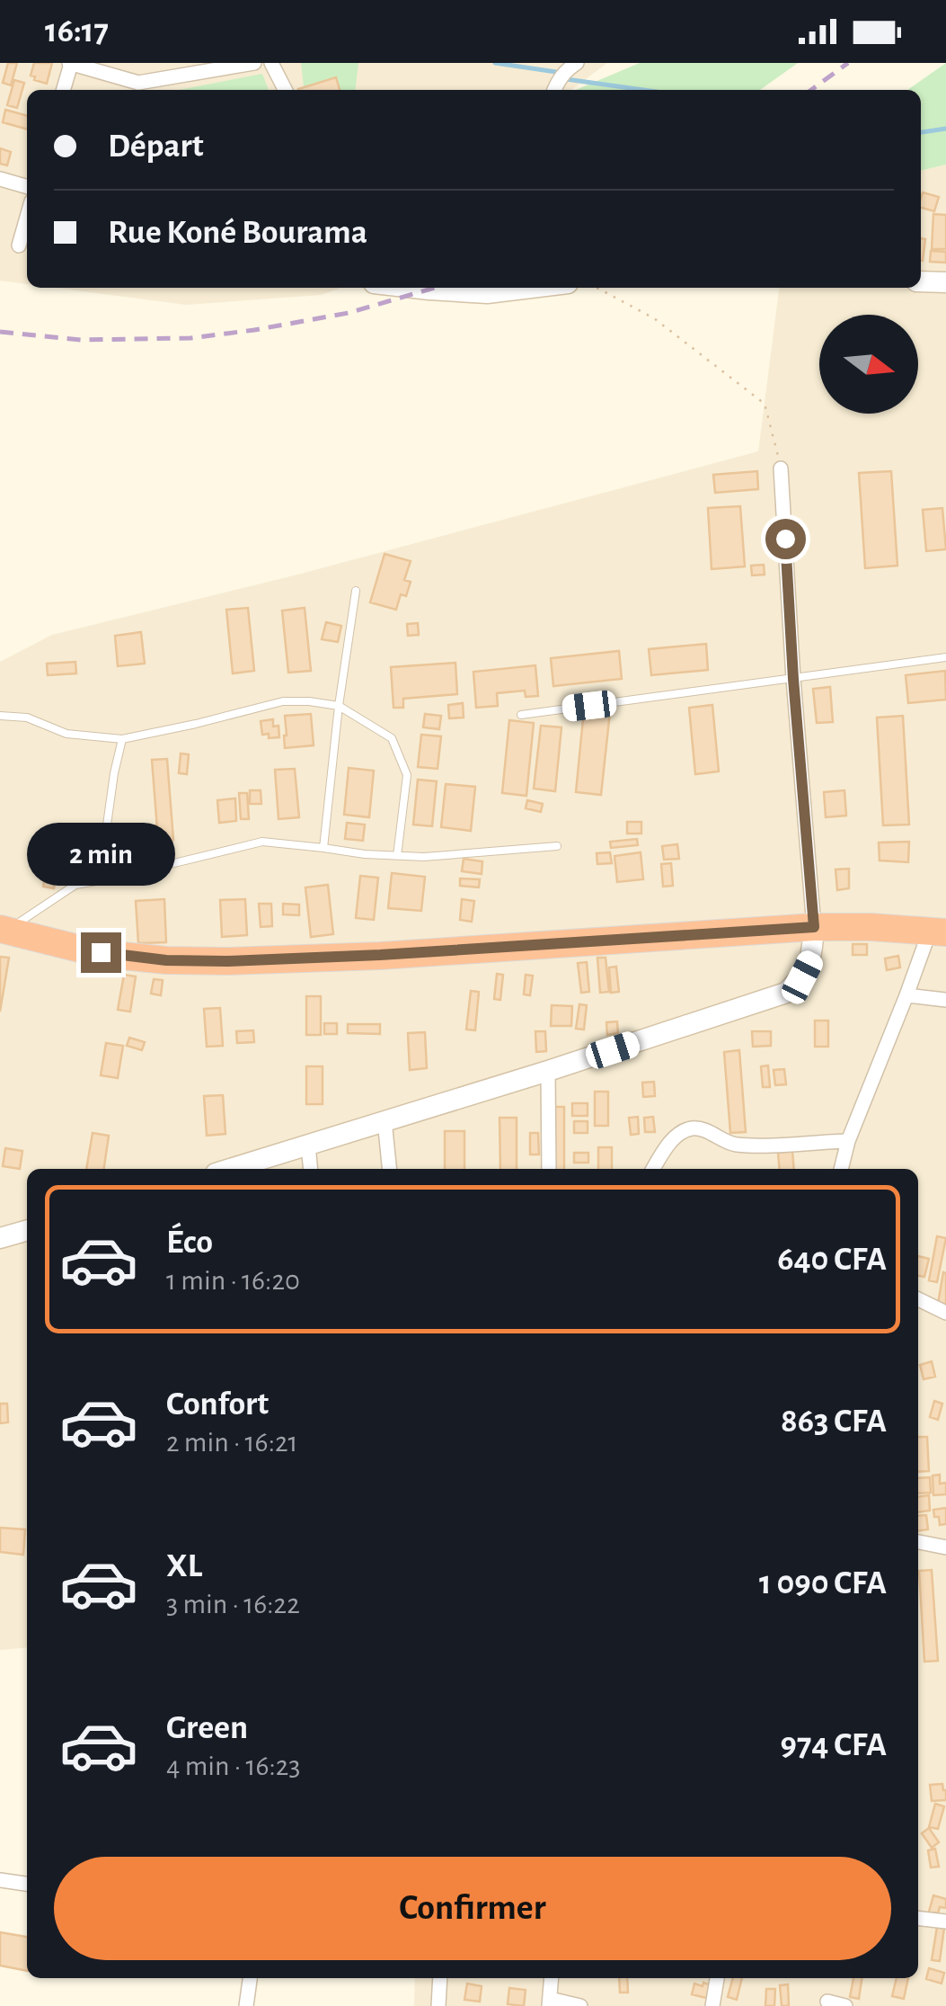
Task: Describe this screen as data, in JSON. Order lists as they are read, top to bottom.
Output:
{
  "north": "right",
  "page": {
    "status": "16:17",
    "banner": ["Départ", "Rue Koné Bourama"],
    "bubble": "2 min",
    "list": [
      {
        "name": "Éco",
        "note": "1 min · 16:20",
        "value": "640 CFA"
      },
      {
        "name": "Confort",
        "note": "2 min · 16:21",
        "value": "863 CFA"
      },
      {
        "name": "XL",
        "note": "3 min · 16:22",
        "value": "1 090 CFA"
      },
      {
        "name": "Green",
        "note": "4 min · 16:23",
        "value": "974 CFA"
      }
    ],
    "buttons": "Confirmer"
  }
}
